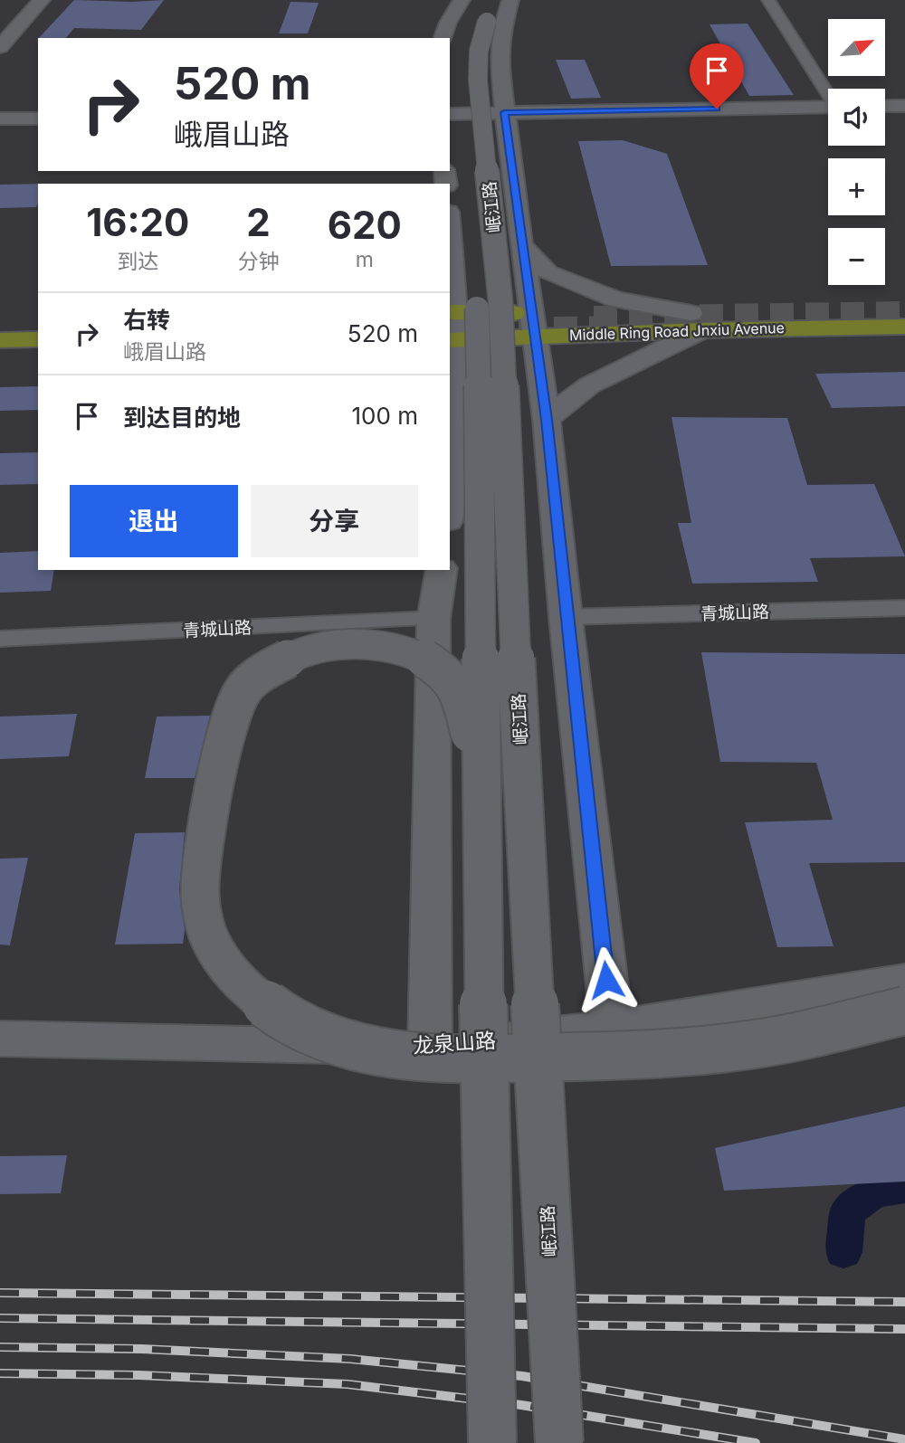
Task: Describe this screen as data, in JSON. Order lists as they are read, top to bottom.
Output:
{
  "streets": {
    "main road": ["岷江路", "Middle Ring Road Jnxiu Avenue", "龙泉山路"],
    "street": ["青城山路"]
  },
  "crossings": [
    ["岷江路", "Middle Ring Road Jnxiu Avenue"],
    ["岷江路", "青城山路"],
    ["岷江路", "龙泉山路"]
  ],
  "north": "top right",
  "page": {
    "map_buttons": ["+", "−"],
    "turn": ["520 m", "峨眉山路"],
    "eta": [
      "16:20",
      "到达",
      "2",
      "分钟",
      "620",
      "m"
    ],
    "list": [
      {
        "name": "右转",
        "note": "峨眉山路",
        "value": "520 m"
      },
      {
        "name": "到达目的地",
        "value": "100 m"
      }
    ],
    "buttons": ["退出", "分享"]
  }
}
